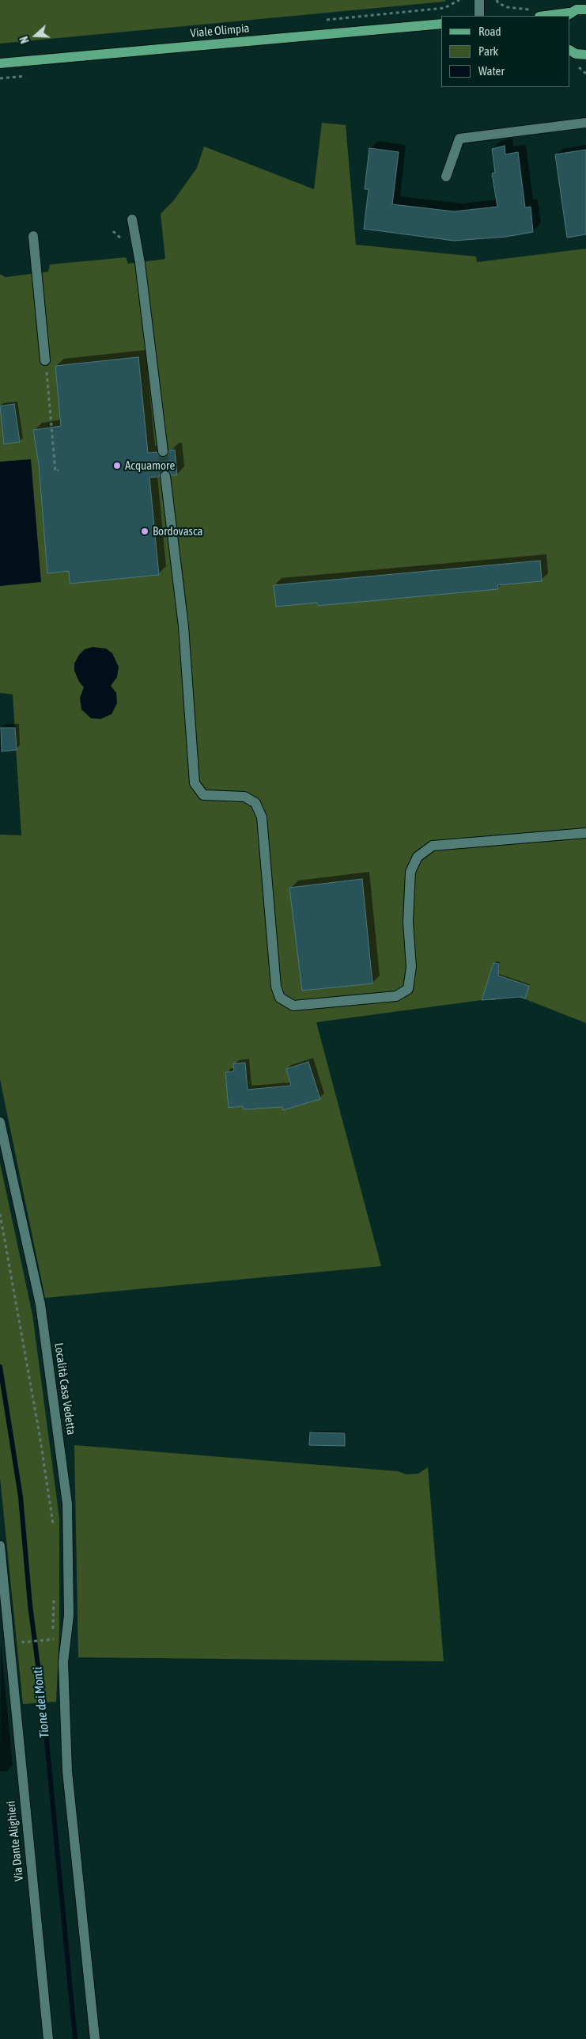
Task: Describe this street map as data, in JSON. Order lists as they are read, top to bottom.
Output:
{
  "streets": {
    "main road": ["Viale Olimpia"],
    "street": ["Località Casa Vedetta", "Via Dante Alighieri"]
  },
  "water": ["Tione dei Monti"],
  "places": ["Acquamore", "Bordovasca"],
  "legend": ["Road", "Park", "Water"],
  "north": "left"
}
